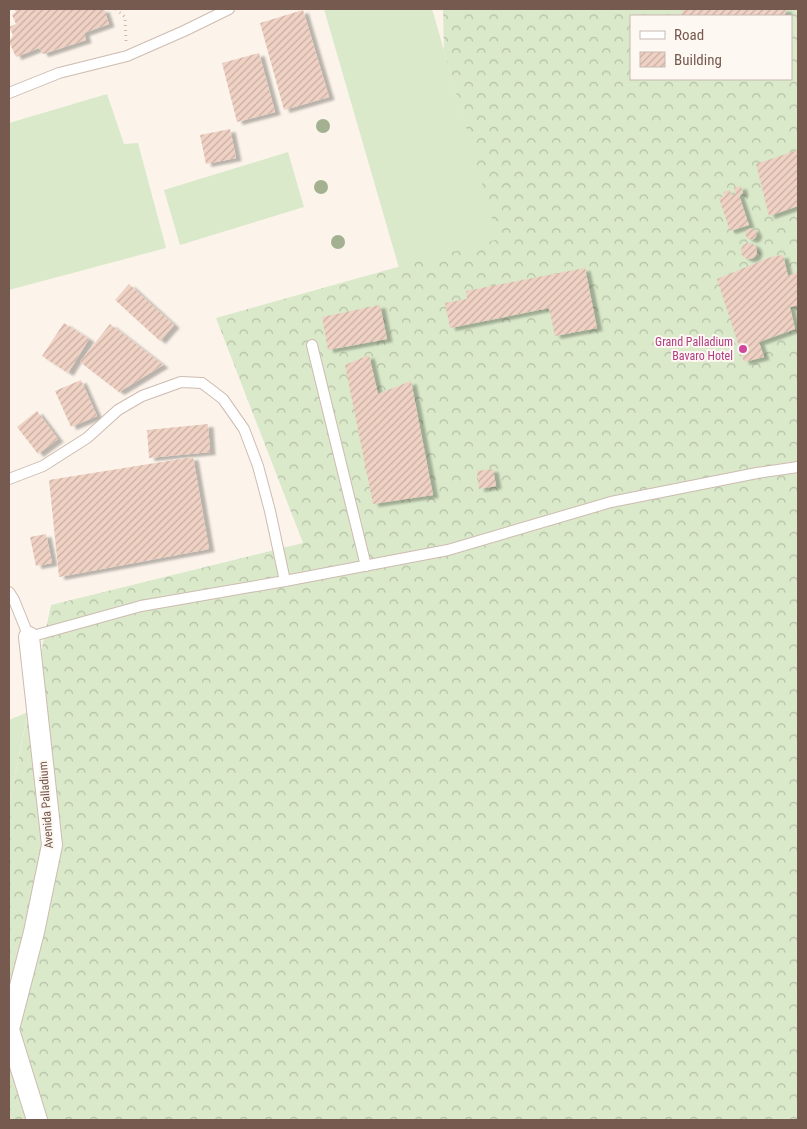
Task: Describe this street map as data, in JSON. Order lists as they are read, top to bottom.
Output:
{
  "streets": {
    "street": ["Avenida Palladium"]
  },
  "places": ["Grand Palladium Bavaro Hotel"],
  "legend": ["Road", "Building"]
}
